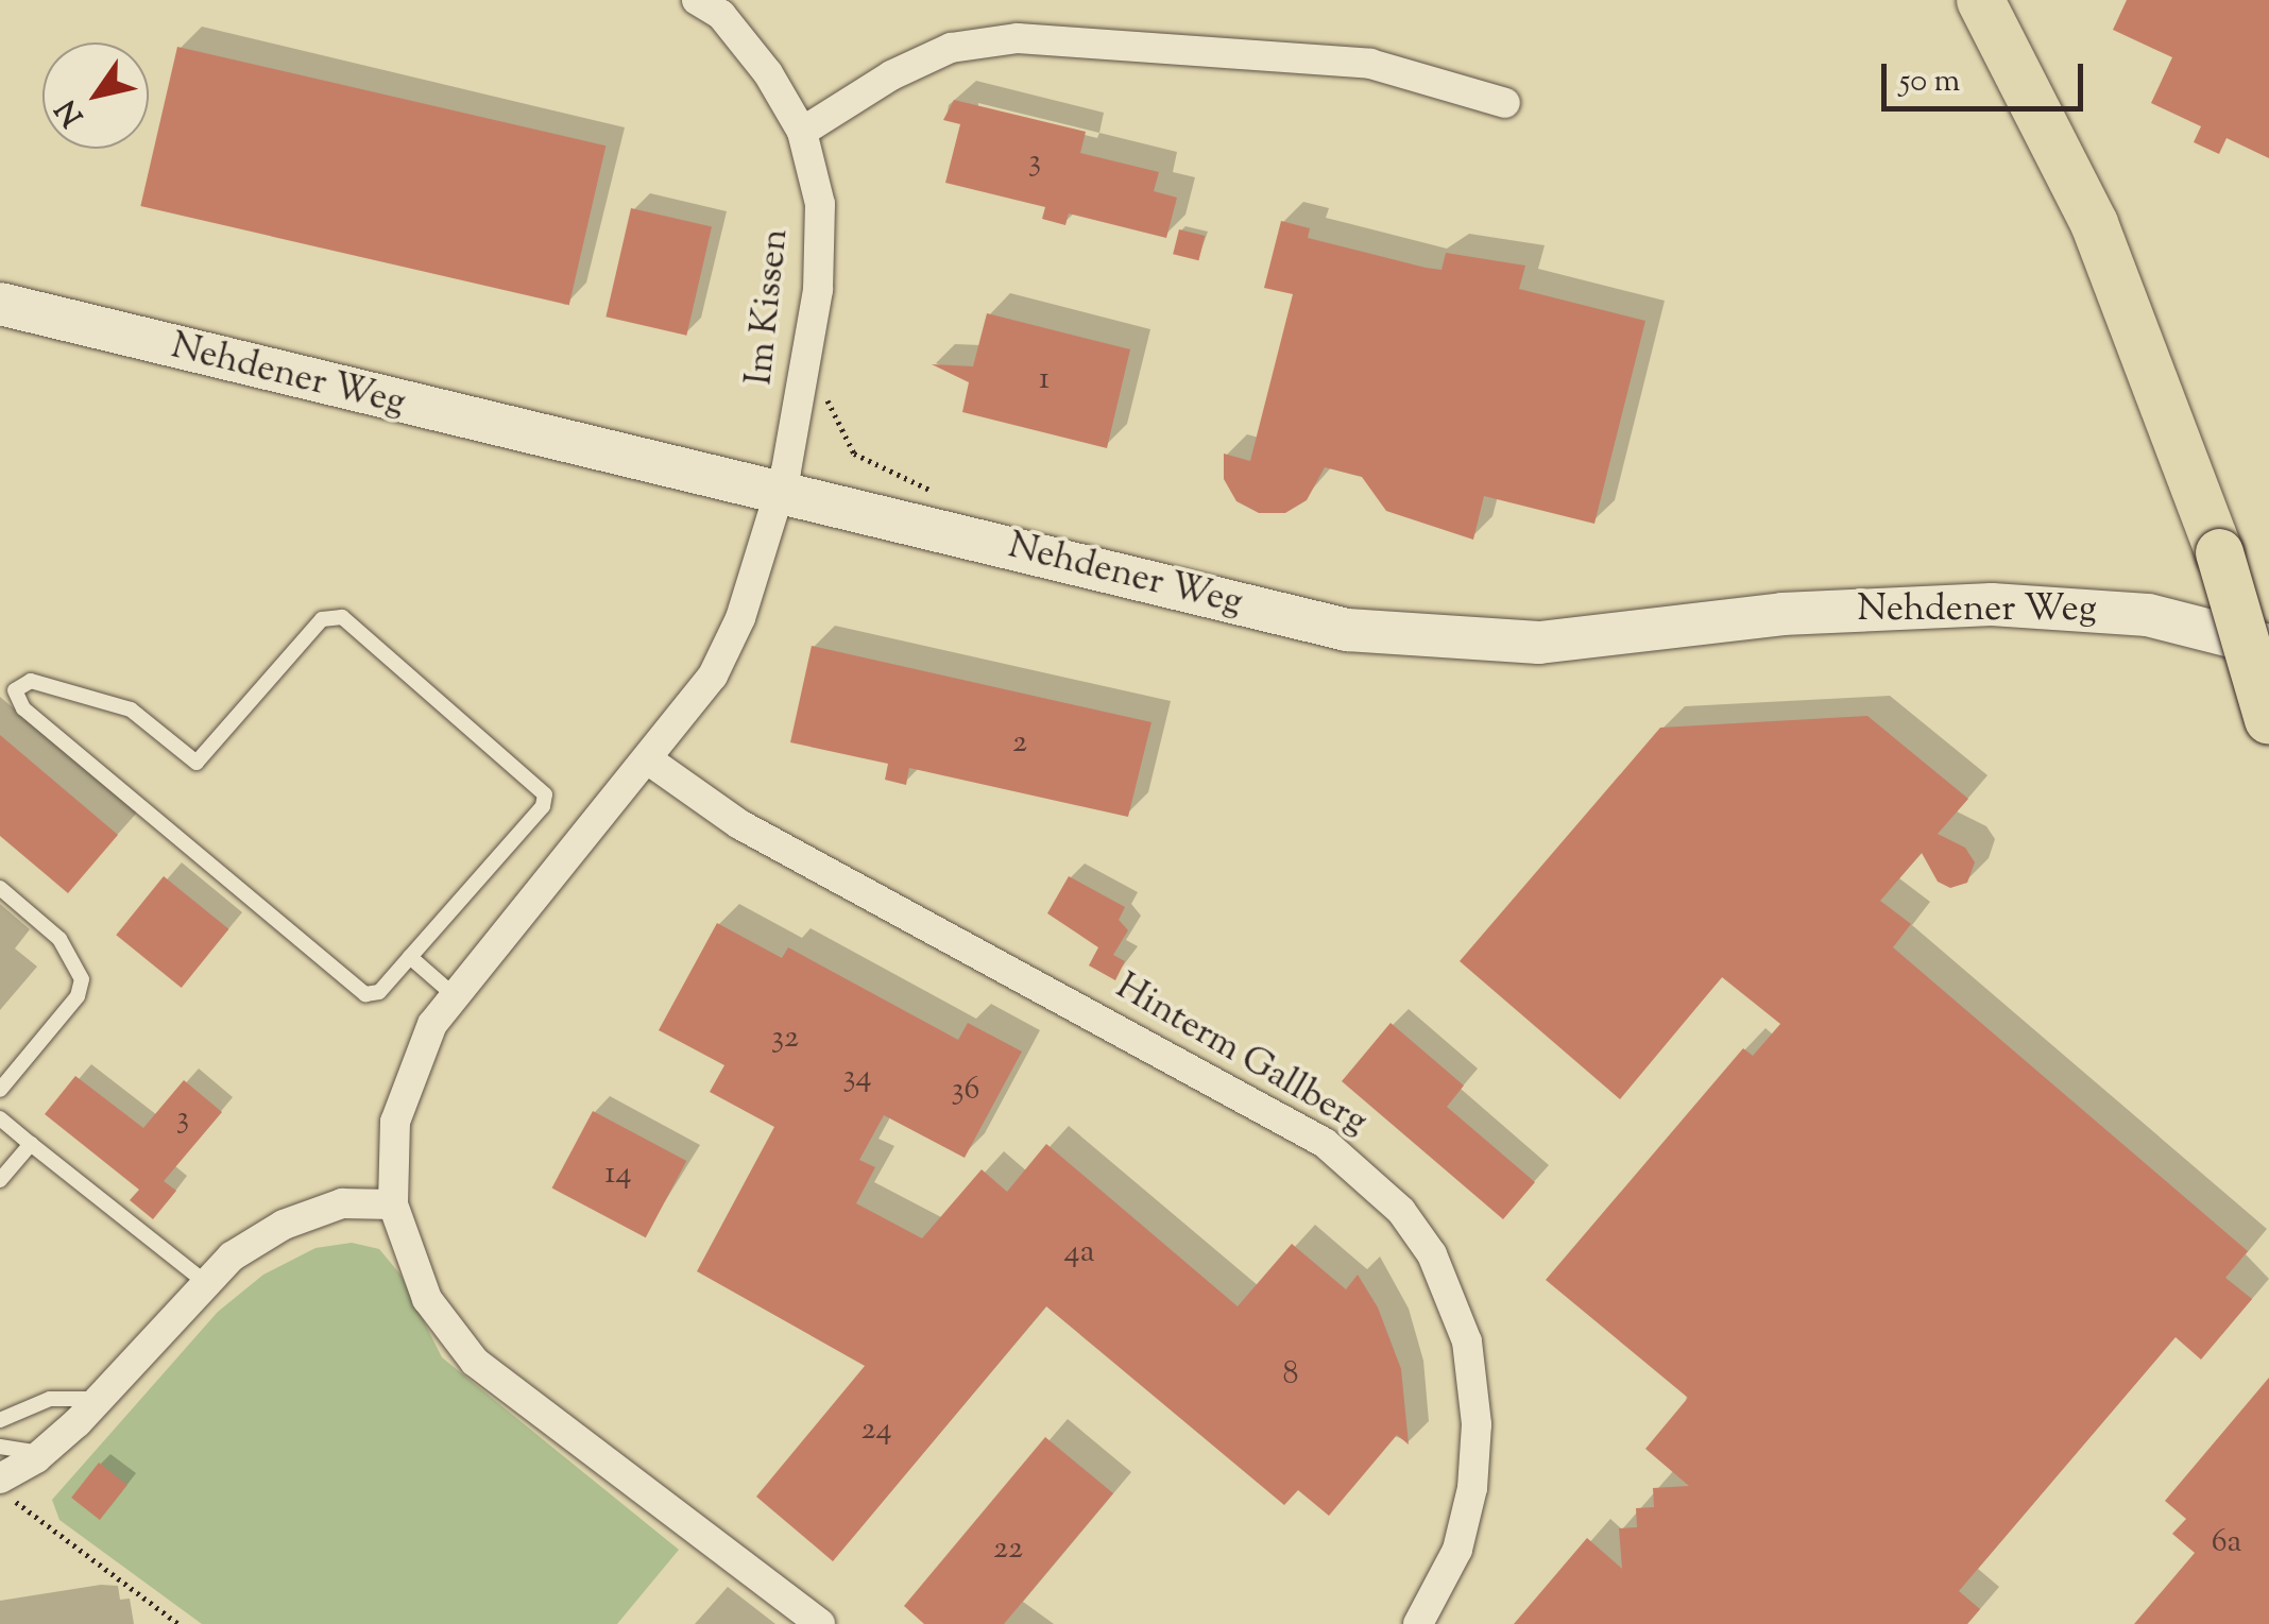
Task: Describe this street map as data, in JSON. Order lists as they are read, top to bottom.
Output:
{
  "streets": {
    "street": ["Im Kissen", "Nehdener Weg", "Hinterm Gallberg"]
  },
  "crossings": [
    ["Im Kissen", "Nehdener Weg"]
  ],
  "house_numbers": [
    "3",
    "1",
    "2",
    "32",
    "34",
    "36",
    "3",
    "14",
    "4a",
    "8",
    "24",
    "6a",
    "22"
  ],
  "scale_bar": "50 m",
  "north": "bottom left"
}
